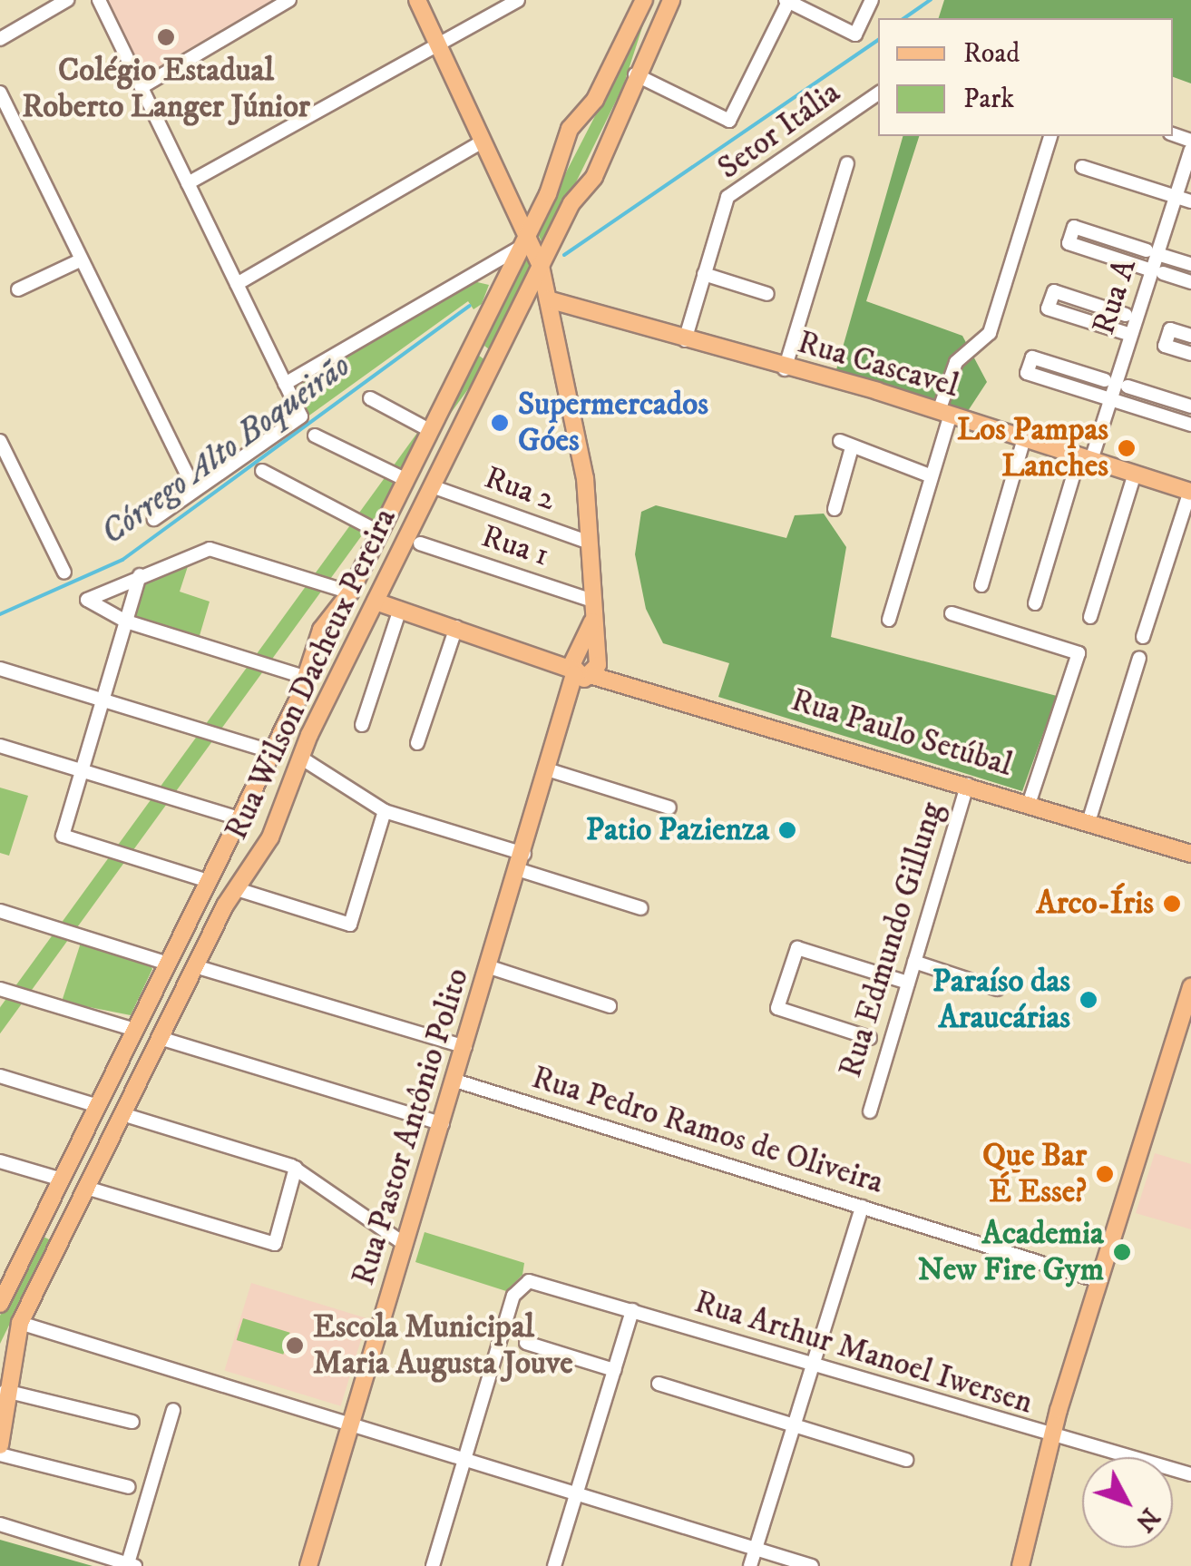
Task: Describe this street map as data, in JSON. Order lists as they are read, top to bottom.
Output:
{
  "streets": {
    "main road": [
      "Rua Cascavel",
      "Rua Wilson Dacheux Pereira",
      "Rua Paulo Setúbal",
      "Rua Pastor Antônio Polito"
    ],
    "street": [
      "Setor Itália",
      "Rua A",
      "Rua 2",
      "Rua 1",
      "Rua Edmundo Gillung",
      "Rua Pedro Ramos de Oliveira",
      "Rua Arthur Manoel Iwersen"
    ]
  },
  "crossings": [
    ["Setor Itália", "Rua Cascavel"],
    ["Rua A", "Rua Cascavel"],
    ["Rua Cascavel", "Rua Wilson Dacheux Pereira"],
    ["Rua Cascavel", "Rua Pastor Antônio Polito"],
    ["Rua 2", "Rua Wilson Dacheux Pereira"],
    ["Rua 2", "Rua Pastor Antônio Polito"],
    ["Rua 1", "Rua Pastor Antônio Polito"],
    ["Rua Wilson Dacheux Pereira", "Rua Paulo Setúbal"],
    ["Rua Wilson Dacheux Pereira", "Rua Pastor Antônio Polito"],
    ["Rua Paulo Setúbal", "Rua Edmundo Gillung"],
    ["Rua Paulo Setúbal", "Rua Pastor Antônio Polito"],
    ["Rua Pastor Antônio Polito", "Rua Pedro Ramos de Oliveira"]
  ],
  "water": ["Córrego Alto Boqueirão"],
  "places": [
    "Colégio Estadual Roberto Langer Júnior",
    "Supermercados Góes",
    "Los Pampas Lanches",
    "Patio Pazienza",
    "Arco-Íris",
    "Paraíso das Araucárias",
    "Que Bar É Esse?",
    "Academia New Fire Gym",
    "Escola Municipal Maria Augusta Jouve"
  ],
  "legend": ["Road", "Park"],
  "north": "bottom right"
}
